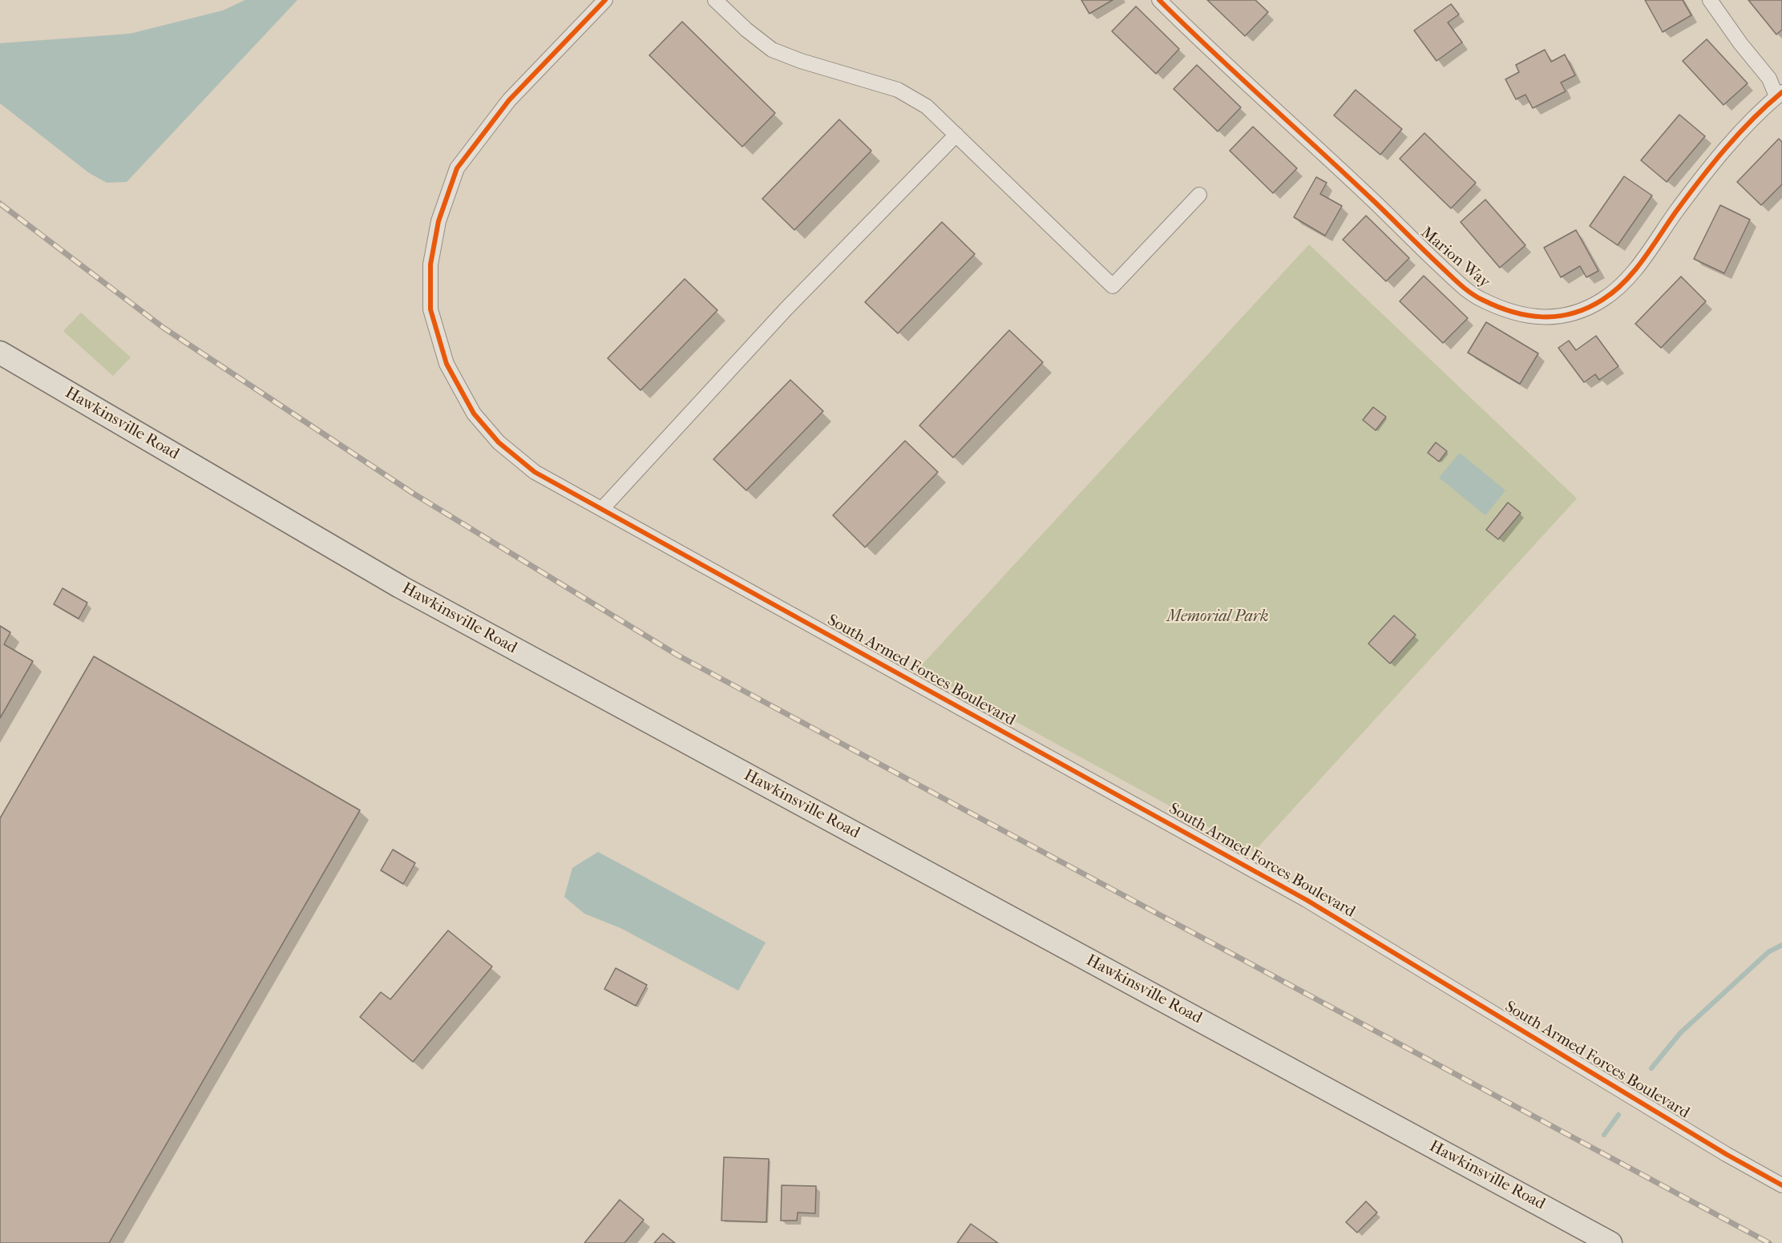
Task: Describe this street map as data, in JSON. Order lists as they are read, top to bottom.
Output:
{
  "streets": {
    "main road": ["Hawkinsville Road"],
    "street": ["Marion Way", "South Armed Forces Boulevard"]
  },
  "parks": ["Memorial Park"]
}
